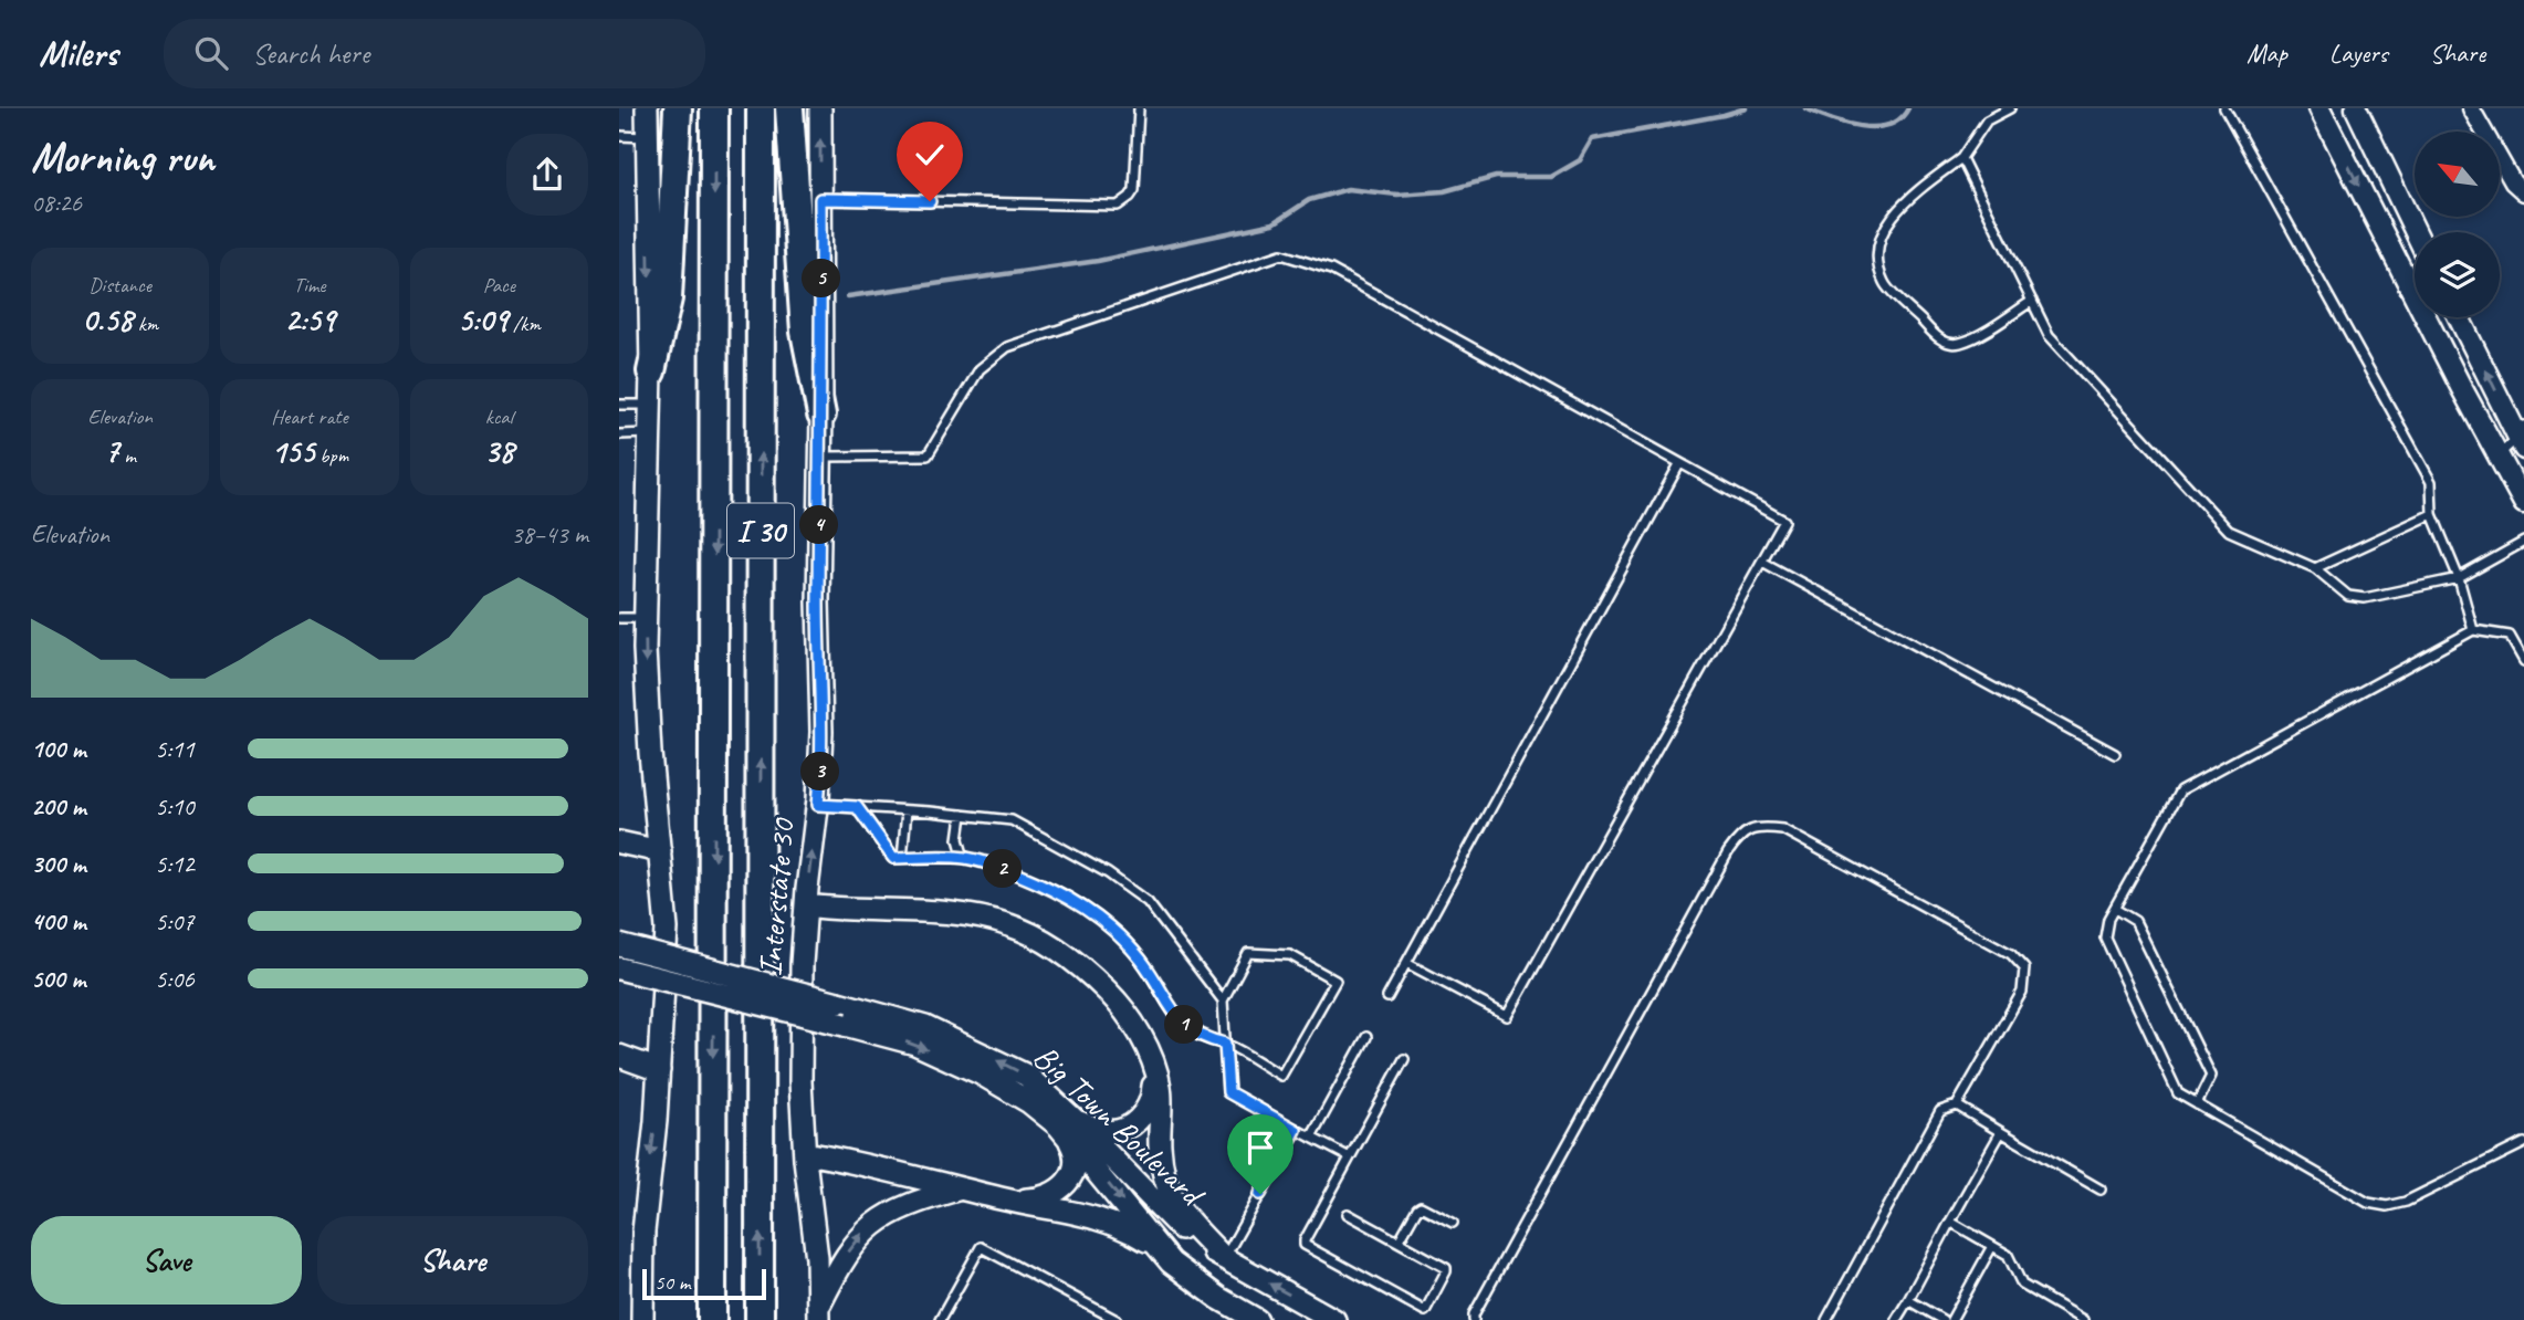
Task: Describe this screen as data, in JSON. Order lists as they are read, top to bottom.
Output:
{
  "streets": {
    "highway": ["I 30"],
    "main road": ["Interstate 30", "Big Town Boulevard"]
  },
  "scale_bar": "50 m",
  "north": "top left",
  "page": {
    "header": "Milers",
    "search": "Search here",
    "nav": ["Map", "Layers", "Share"],
    "heading": ["Morning run", "08:26"],
    "stats": [
      ["Distance", "0.58 km"],
      ["Time", "2:59"],
      ["Pace", "5:09 /km"],
      ["Elevation", "7 m"],
      ["Heart rate", "155 bpm"],
      ["kcal", "38"]
    ],
    "pins": [
      "5",
      "4",
      "3",
      "2",
      "1"
    ],
    "chart": ["Elevation", "38–43 m"],
    "list": [
      {
        "name": "100 m",
        "note": "5:11"
      },
      {
        "name": "200 m",
        "note": "5:10"
      },
      {
        "name": "300 m",
        "note": "5:12"
      },
      {
        "name": "400 m",
        "note": "5:07"
      },
      {
        "name": "500 m",
        "note": "5:06"
      }
    ],
    "buttons": ["Save", "Share"],
    "scale": "50 m"
  }
}
